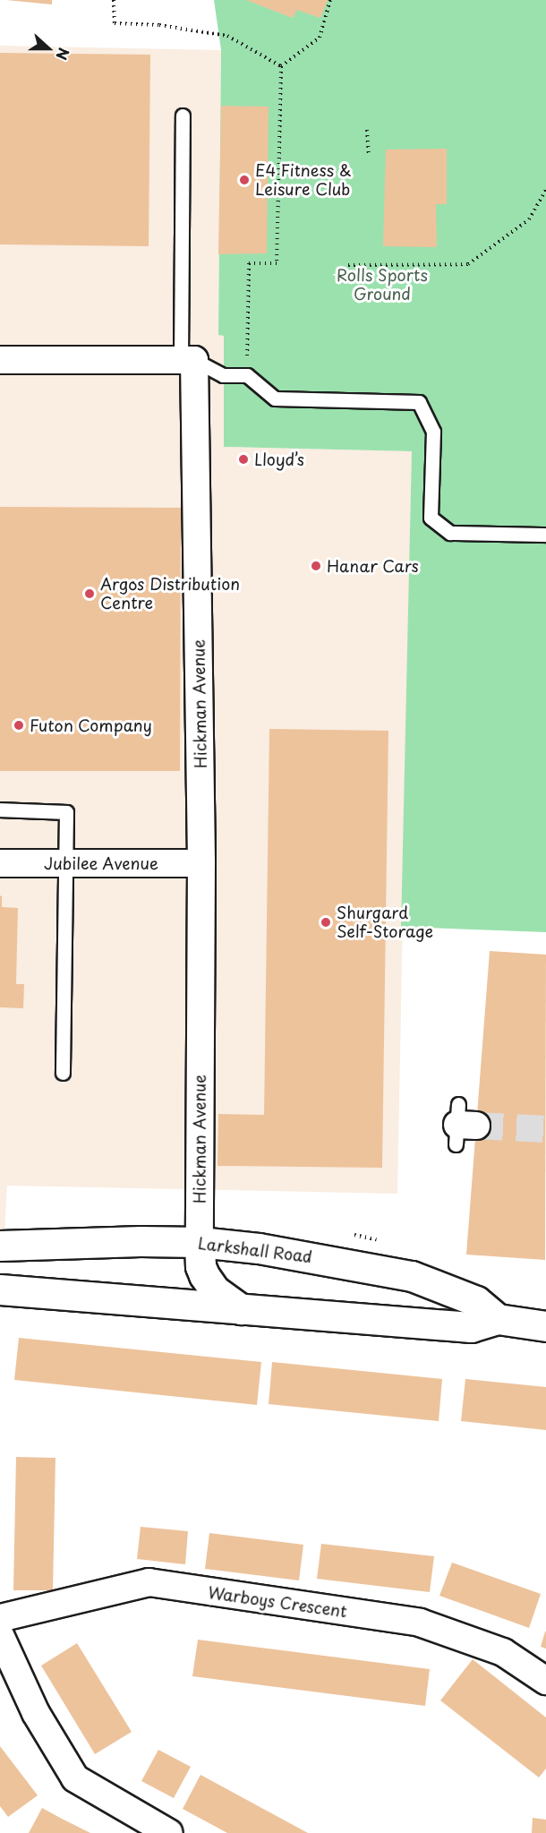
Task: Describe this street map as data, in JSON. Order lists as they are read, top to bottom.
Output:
{
  "streets": {
    "main road": ["Larkshall Road"],
    "street": ["Hickman Avenue", "Jubilee Avenue", "Warboys Crescent"]
  },
  "crossings": [
    ["Hickman Avenue", "Jubilee Avenue"],
    ["Hickman Avenue", "Larkshall Road"]
  ],
  "parks": ["Rolls Sports Ground"],
  "places": [
    "E4 Fitness & Leisure Club",
    "Lloyd’s",
    "Hanar Cars",
    "Argos Distribution Centre",
    "Futon Company",
    "Shurgard Self-Storage"
  ],
  "north": "right"
}
